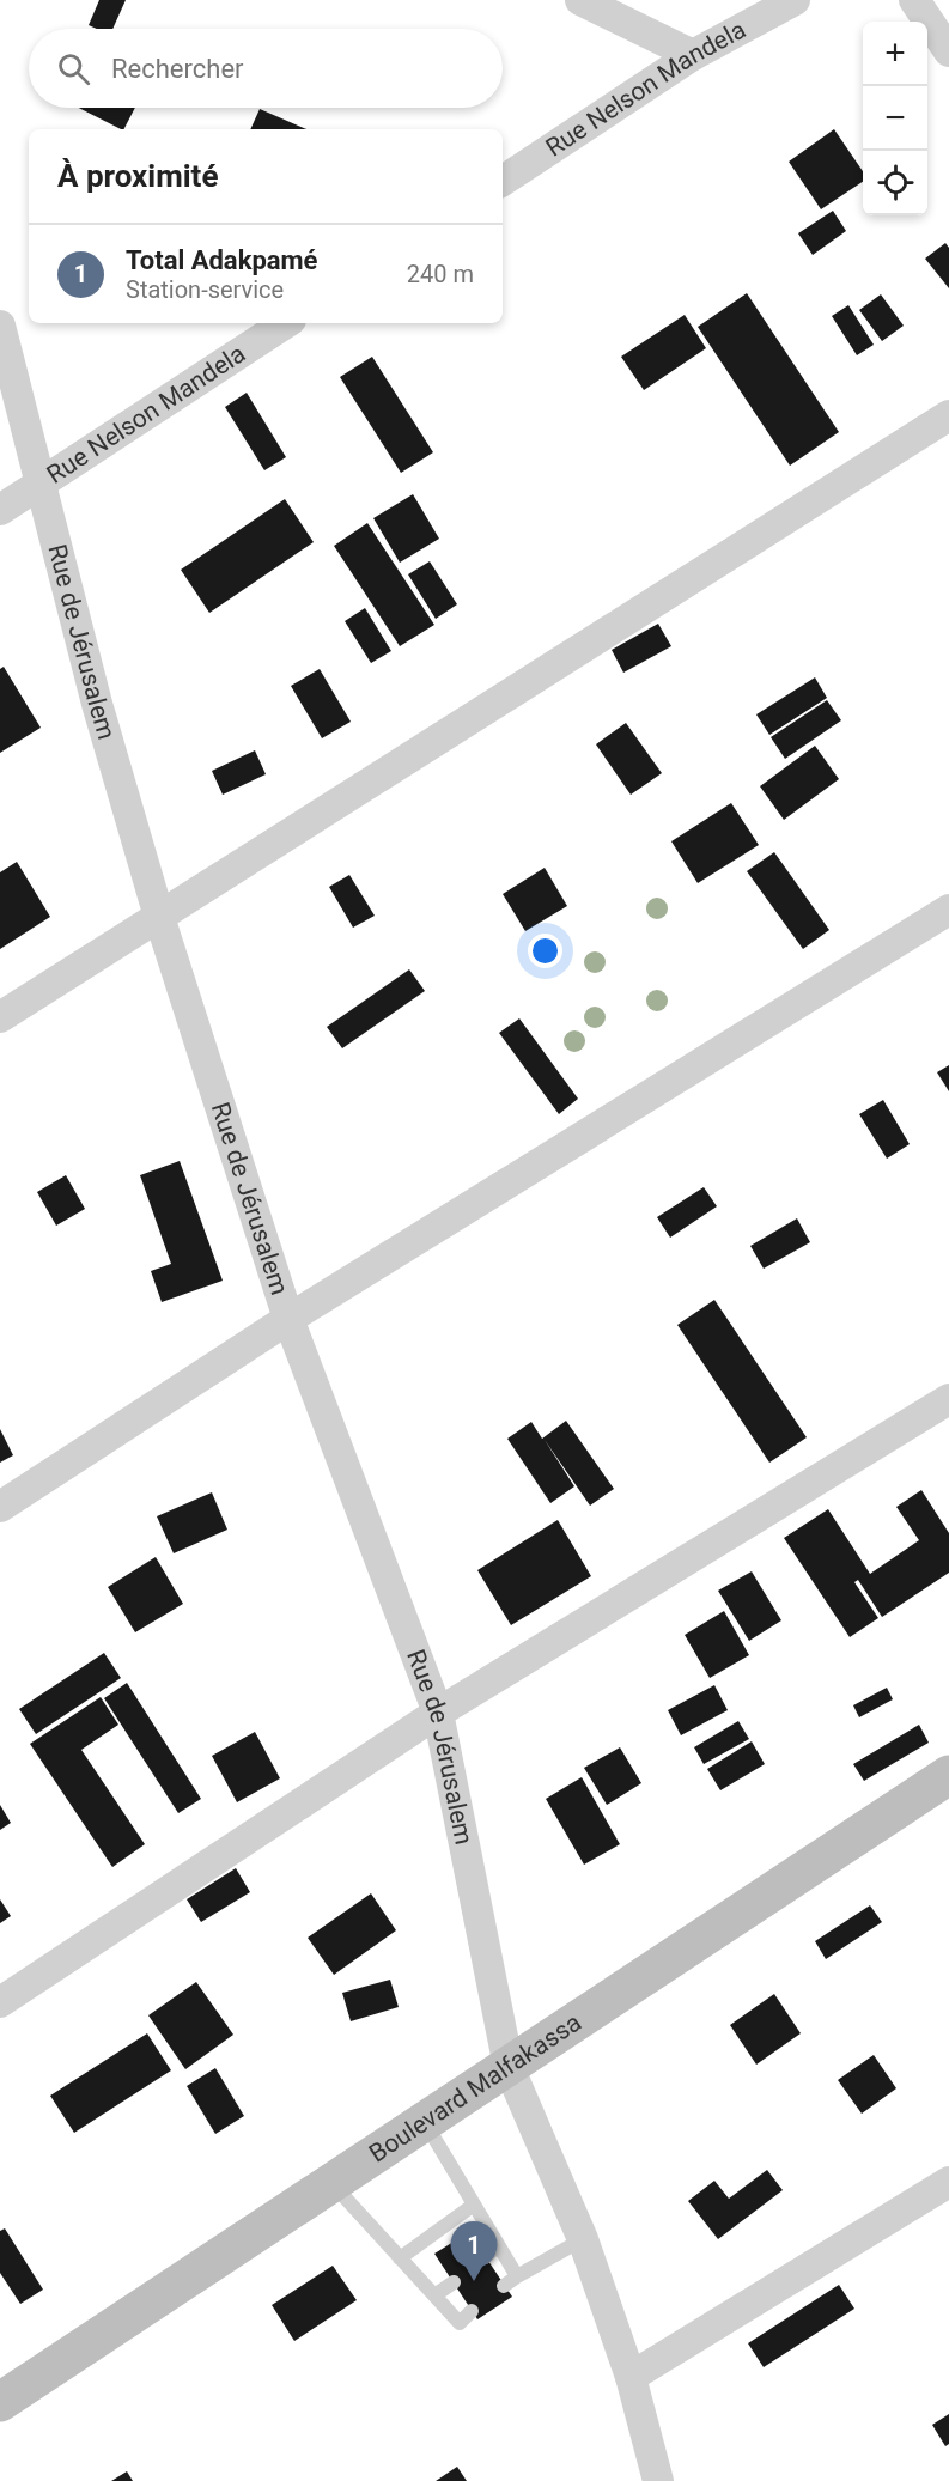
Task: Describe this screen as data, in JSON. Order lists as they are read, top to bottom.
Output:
{
  "streets": {
    "street": ["Rue Nelson Mandela", "Rue de Jérusalem", "Boulevard Malfakassa"]
  },
  "crossings": [
    ["Rue Nelson Mandela", "Rue de Jérusalem"],
    ["Rue de Jérusalem", "Boulevard Malfakassa"]
  ],
  "page": {
    "map_buttons": ["+", "−"],
    "search": "Rechercher",
    "heading": "À proximité",
    "list": [
      {
        "mark": "1",
        "name": "Total Adakpamé",
        "note": "Station-service",
        "value": "240 m"
      }
    ],
    "pins": "1"
  }
}
